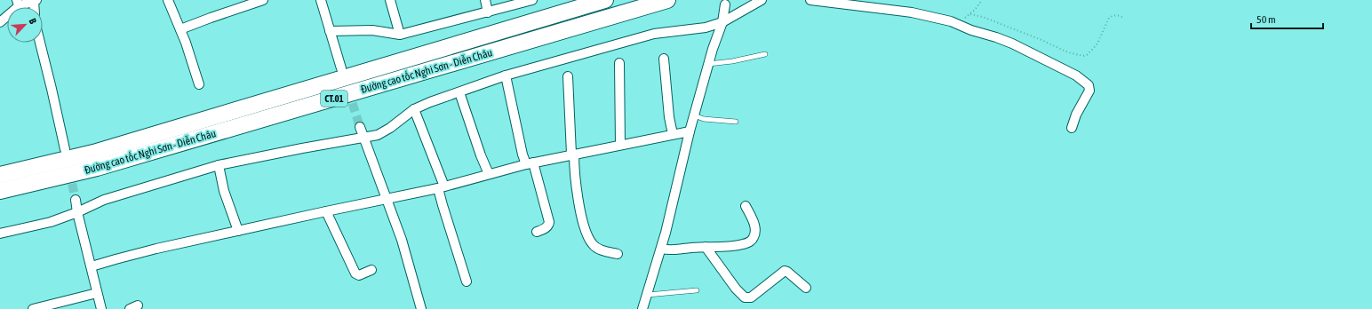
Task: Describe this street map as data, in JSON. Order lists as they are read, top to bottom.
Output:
{
  "streets": {
    "highway": ["Đường cao tốc Nghi Sơn - Diễn Châu", "CT.01"]
  },
  "scale_bar": "50 m",
  "north": "top right"
}
